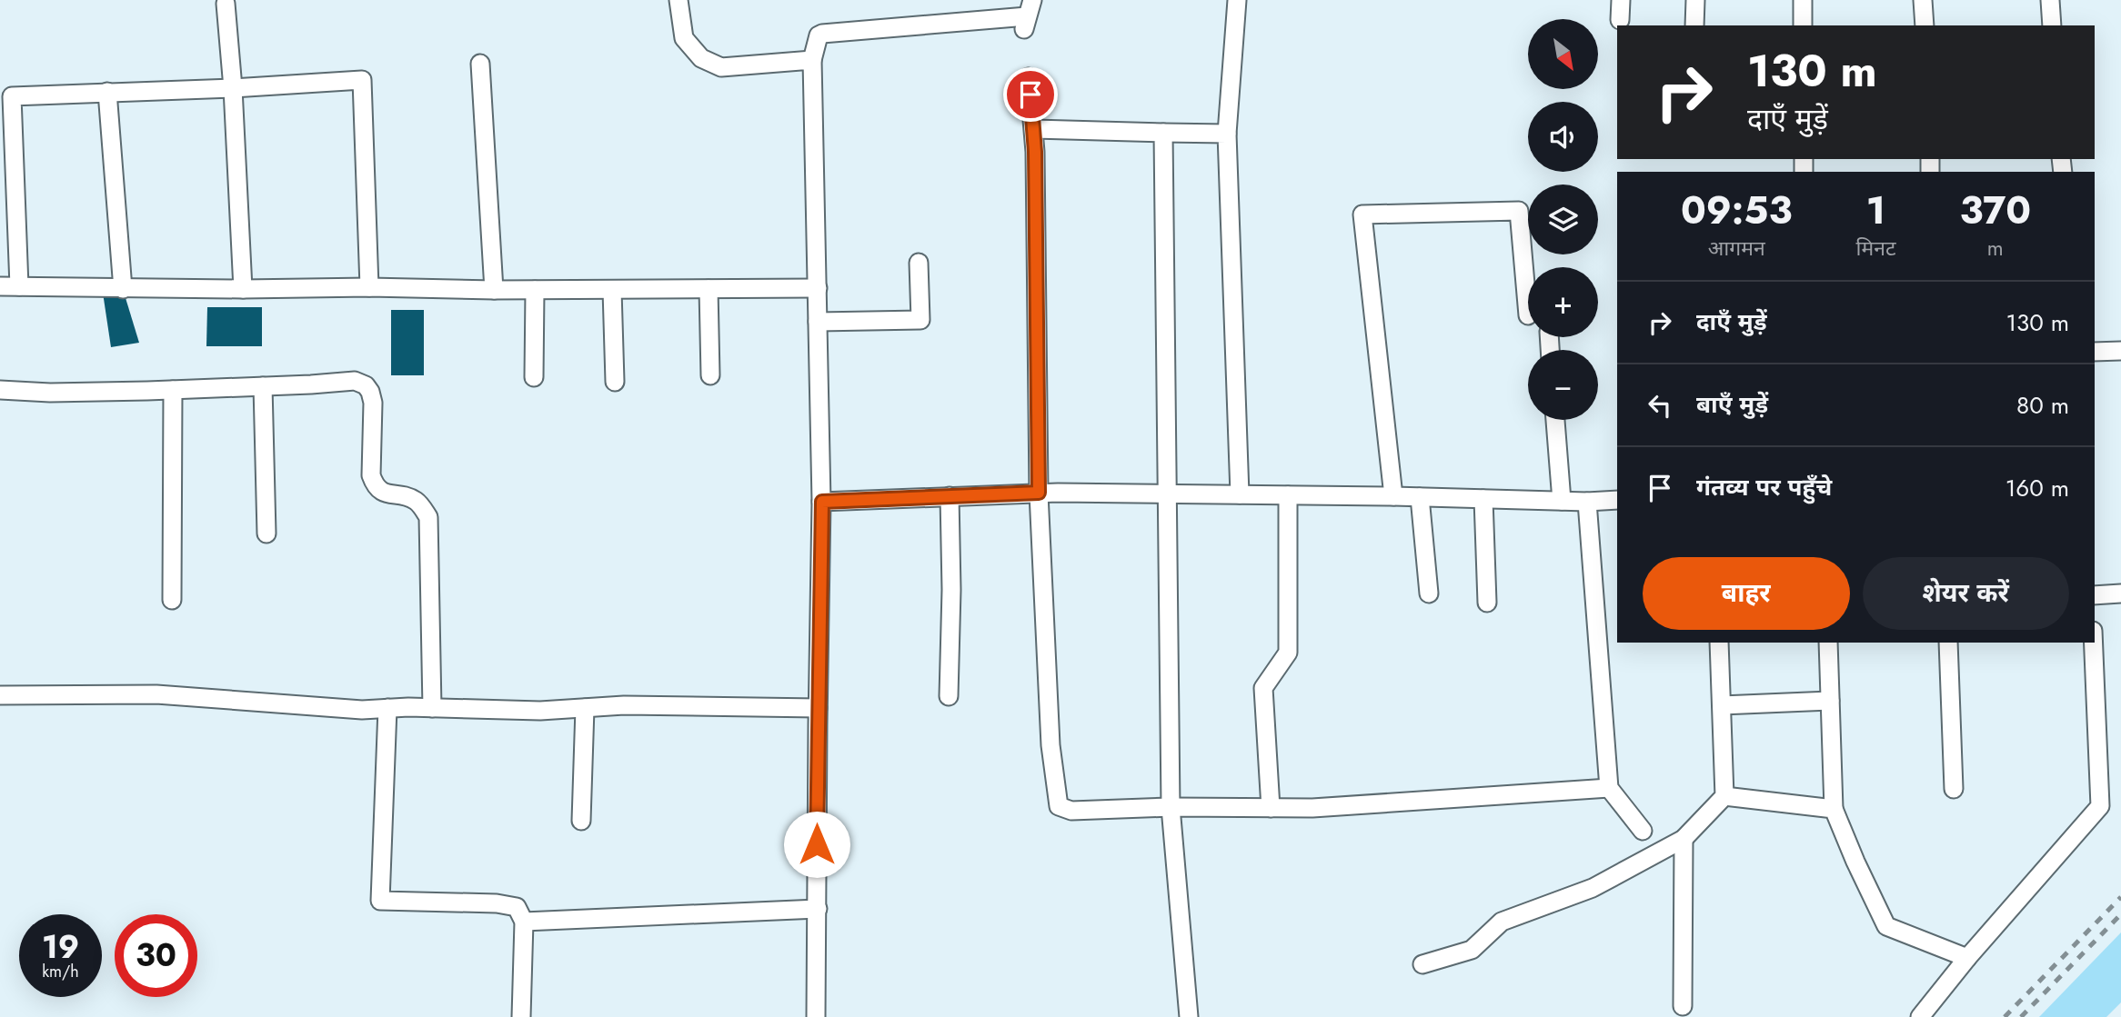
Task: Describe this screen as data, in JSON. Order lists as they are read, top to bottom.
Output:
{
  "north": "bottom right",
  "page": {
    "map_buttons": ["+", "−"],
    "turn": ["130 m", "दाएँ मुड़ें"],
    "eta": [
      "09:53",
      "आगमन",
      "1",
      "मिनट",
      "370",
      "m"
    ],
    "list": [
      {
        "name": "दाएँ मुड़ें",
        "value": "130 m"
      },
      {
        "name": "बाएँ मुड़ें",
        "value": "80 m"
      },
      {
        "name": "गंतव्य पर पहुँचे",
        "value": "160 m"
      }
    ],
    "buttons": ["बाहर", "शेयर करें"],
    "speed": "19 km/h",
    "limit": "30"
  }
}
